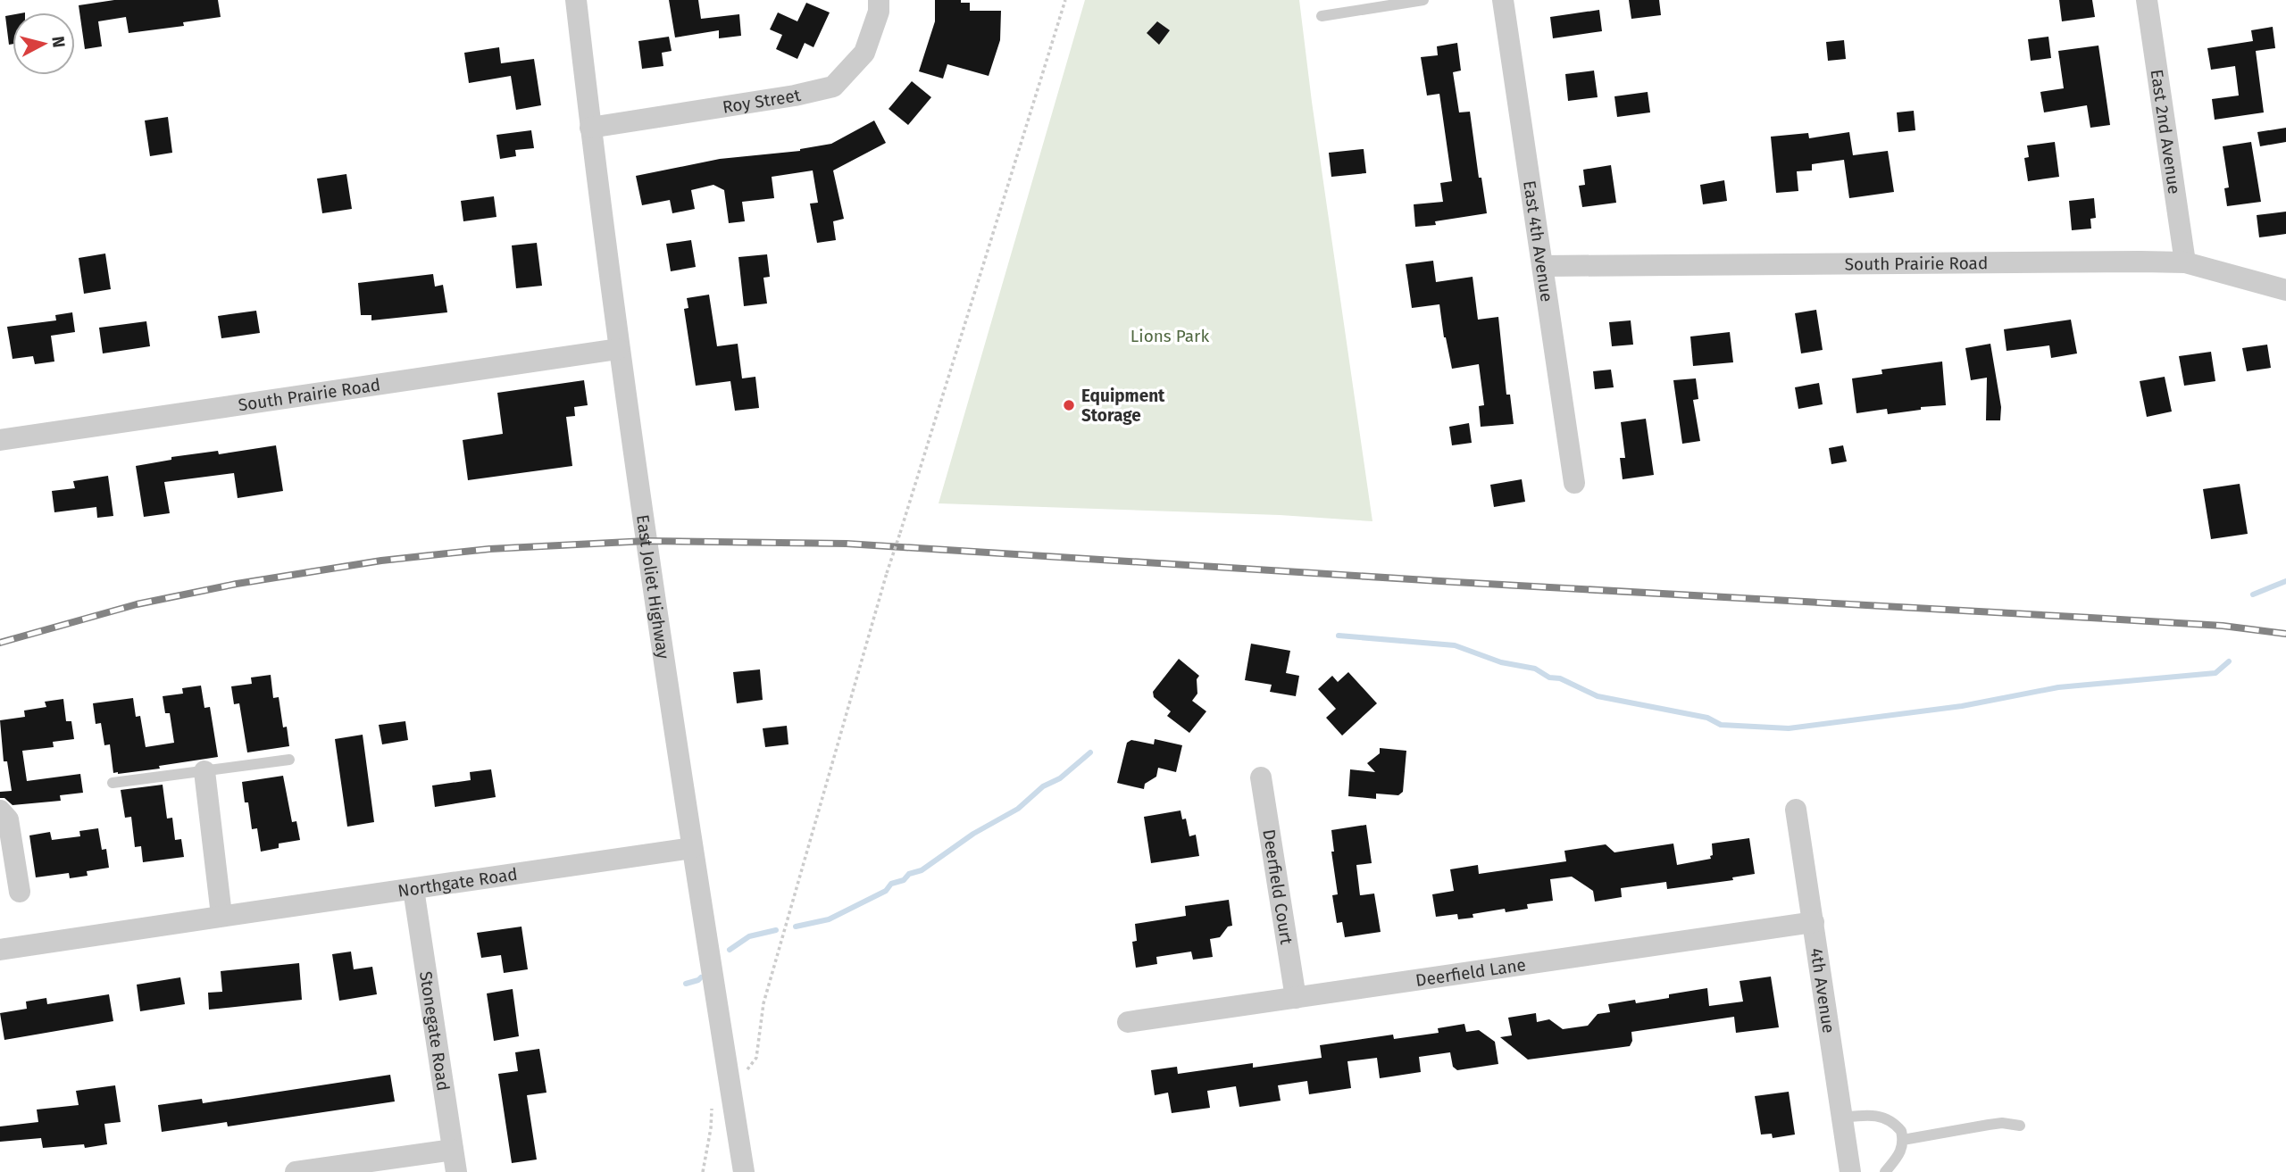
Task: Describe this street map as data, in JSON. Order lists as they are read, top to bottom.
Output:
{
  "streets": {
    "street": [
      "Roy Street",
      "East 2nd Avenue",
      "East 4th Avenue",
      "South Prairie Road",
      "East Joliet Highway",
      "Northgate Road",
      "Deerfield Court",
      "Deerfield Lane",
      "4th Avenue",
      "Stonegate Road"
    ]
  },
  "crossings": [
    ["Roy Street", "East Joliet Highway"],
    ["East 2nd Avenue", "South Prairie Road"],
    ["East 4th Avenue", "South Prairie Road"],
    ["South Prairie Road", "East Joliet Highway"],
    ["East Joliet Highway", "Northgate Road"],
    ["Northgate Road", "Stonegate Road"],
    ["Deerfield Court", "Deerfield Lane"],
    ["Deerfield Lane", "4th Avenue"]
  ],
  "parks": ["Lions Park"],
  "places": ["Equipment Storage"],
  "north": "right"
}
